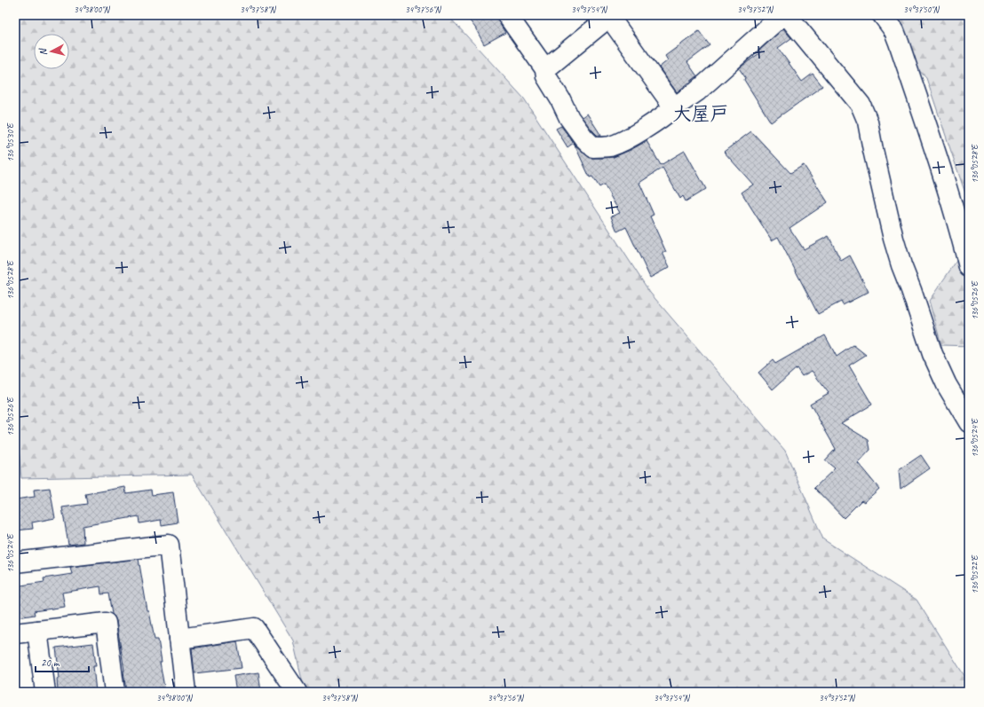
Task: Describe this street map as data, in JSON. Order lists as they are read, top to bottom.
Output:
{
  "districts": ["大屋戸"],
  "scale_bar": "20 m",
  "north": "left",
  "coordinates": [
    "34°38'00\"N",
    "34°37'58\"N",
    "34°37'56\"N",
    "34°37'54\"N",
    "34°37'52\"N",
    "34°37'50\"N",
    "136°05'30\"E",
    "136°05'28\"E",
    "136°05'26\"E",
    "136°05'24\"E",
    "136°05'22\"E"
  ]
}
